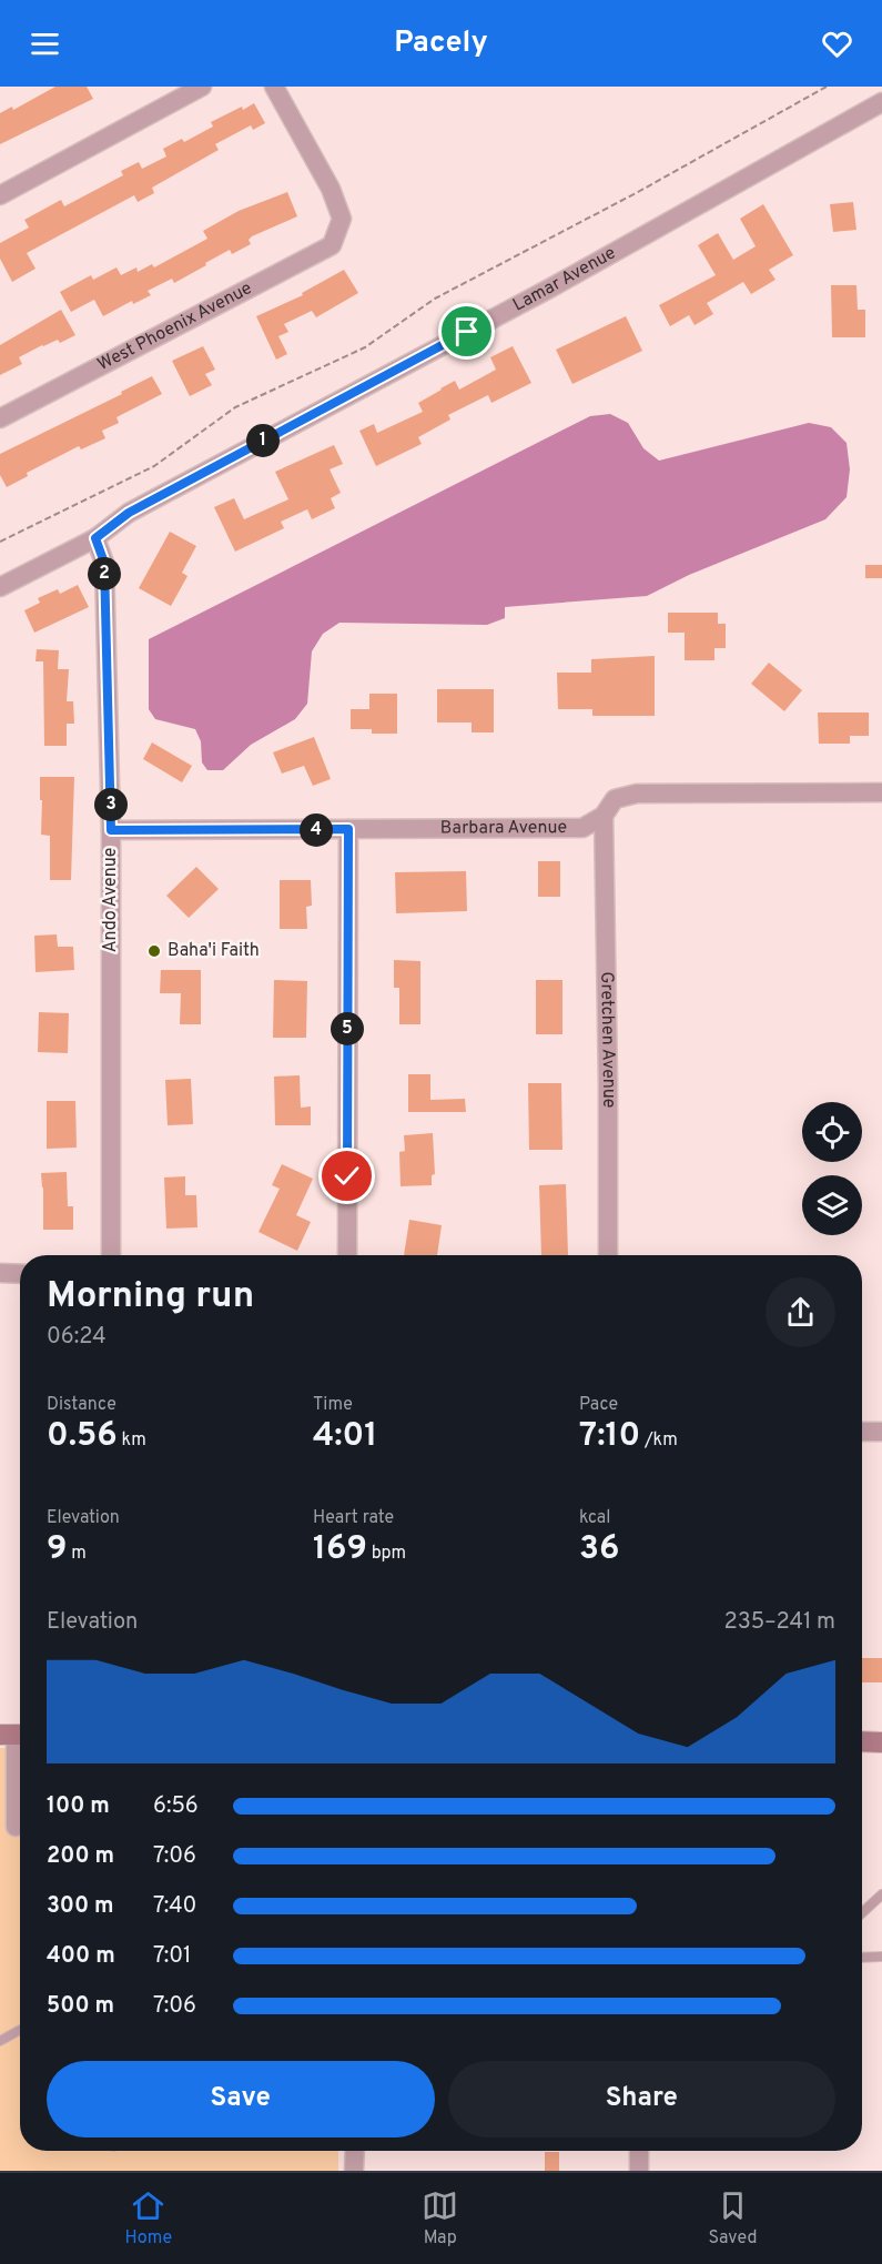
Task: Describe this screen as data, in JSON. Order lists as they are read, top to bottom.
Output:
{
  "streets": {
    "street": [
      "Lamar Avenue",
      "West Phoenix Avenue",
      "Barbara Avenue",
      "Ando Avenue",
      "Gretchen Avenue"
    ]
  },
  "crossings": [
    ["Lamar Avenue", "Ando Avenue"],
    ["Barbara Avenue", "Ando Avenue"],
    ["Barbara Avenue", "Gretchen Avenue"]
  ],
  "places": ["Baha'i Faith"],
  "page": {
    "header": "Pacely",
    "pins": [
      "1",
      "2",
      "3",
      "4",
      "5"
    ],
    "heading": ["Morning run", "06:24"],
    "stats": [
      ["Distance", "0.56 km"],
      ["Time", "4:01"],
      ["Pace", "7:10 /km"],
      ["Elevation", "9 m"],
      ["Heart rate", "169 bpm"],
      ["kcal", "36"]
    ],
    "chart": ["Elevation", "235–241 m"],
    "list": [
      {
        "name": "100 m",
        "note": "6:56"
      },
      {
        "name": "200 m",
        "note": "7:06"
      },
      {
        "name": "300 m",
        "note": "7:40"
      },
      {
        "name": "400 m",
        "note": "7:01"
      },
      {
        "name": "500 m",
        "note": "7:06"
      }
    ],
    "buttons": ["Save", "Share"],
    "tabs": ["Home", "Map", "Saved"]
  }
}
